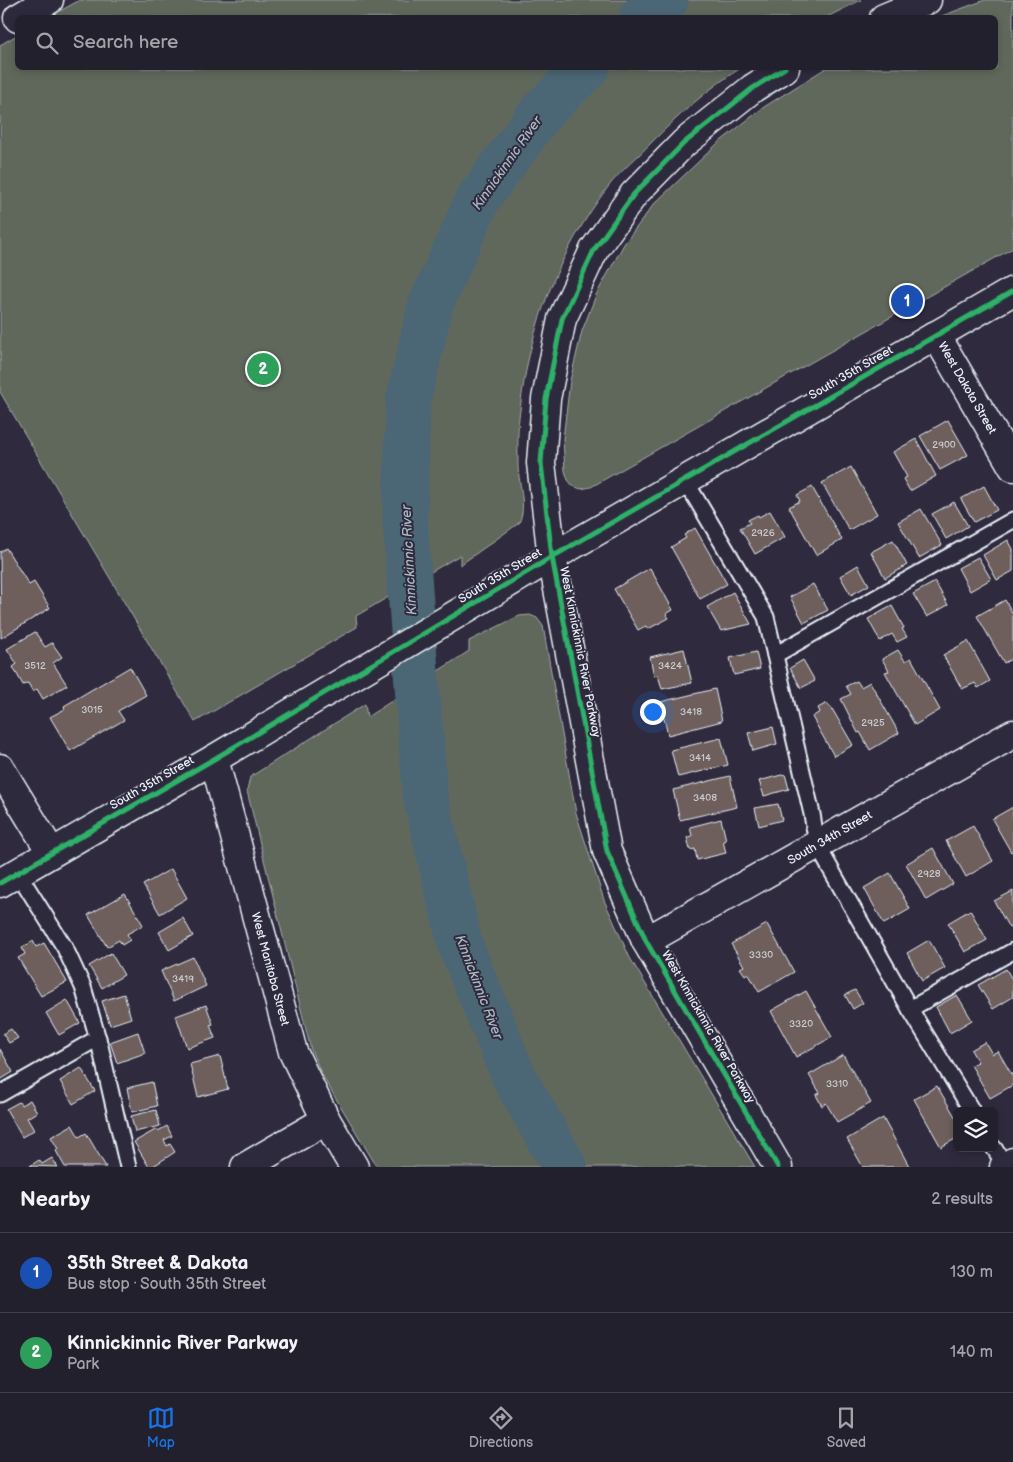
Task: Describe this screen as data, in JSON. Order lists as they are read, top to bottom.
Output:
{
  "streets": {
    "street": [
      "South 35th Street",
      "West Dakota Street",
      "West Kinnickinnic River Parkway",
      "South 34th Street",
      "West Manitoba Street"
    ]
  },
  "crossings": [
    ["South 35th Street", "West Dakota Street"],
    ["South 35th Street", "West Kinnickinnic River Parkway"],
    ["South 35th Street", "West Manitoba Street"],
    ["West Kinnickinnic River Parkway", "South 34th Street"]
  ],
  "water": ["Kinnickinnic River"],
  "house_numbers": [
    "2900",
    "2926",
    "3512",
    "3424",
    "3015",
    "3418",
    "2925",
    "3414",
    "3408",
    "2928",
    "3330",
    "3419",
    "3320",
    "3310"
  ],
  "page": {
    "search": "Search here",
    "pins": ["1", "2"],
    "heading": ["Nearby", "2 results"],
    "list": [
      {
        "mark": "1",
        "name": "35th Street & Dakota",
        "note": "Bus stop · South 35th Street",
        "value": "130 m"
      },
      {
        "mark": "2",
        "name": "Kinnickinnic River Parkway",
        "note": "Park",
        "value": "140 m"
      }
    ],
    "nav": ["Map", "Directions", "Saved"]
  }
}
